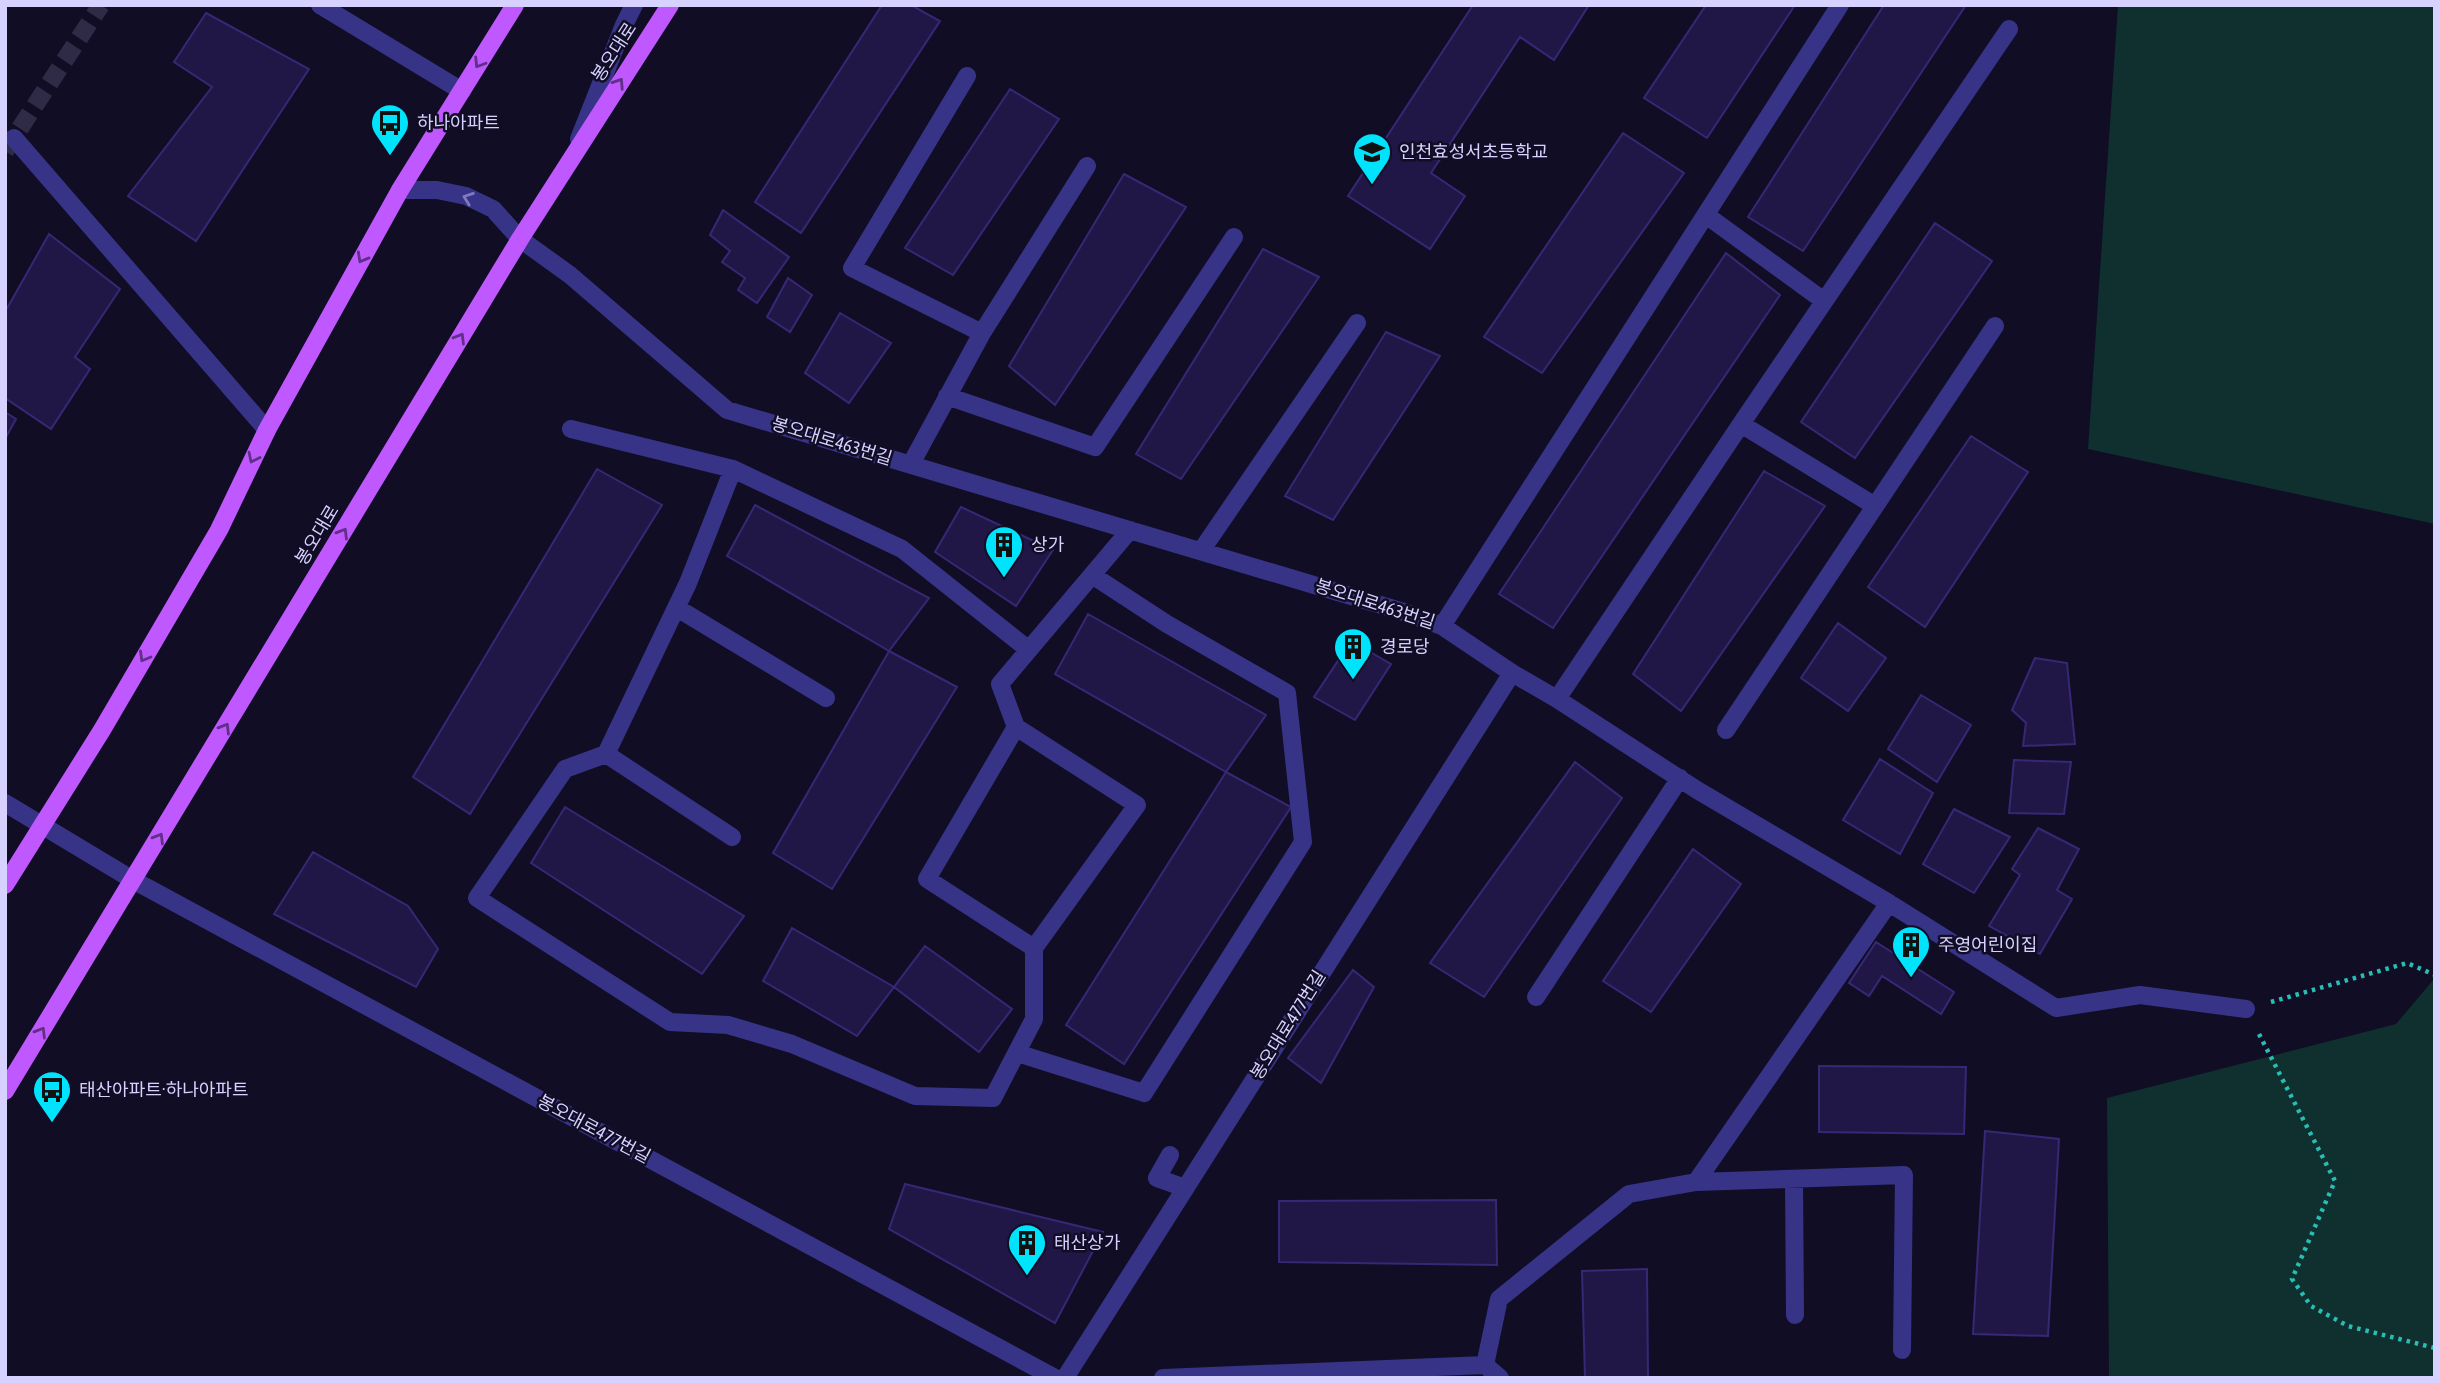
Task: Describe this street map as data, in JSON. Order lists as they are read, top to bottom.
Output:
{
  "streets": {
    "main road": ["봉오대로"],
    "street": ["봉오대로463번길", "봉오대로477번길"]
  },
  "crossings": [
    ["봉오대로", "봉오대로463번길"],
    ["봉오대로", "봉오대로477번길"],
    ["봉오대로463번길", "봉오대로477번길"]
  ],
  "places": {
    "bus stop": ["하나아파트", "태산아파트·하나아파트"],
    "school or university": ["인천효성서초등학교"],
    "building": [
      "상가",
      "경로당",
      "주영어린이집",
      "태산상가"
    ]
  }
}
